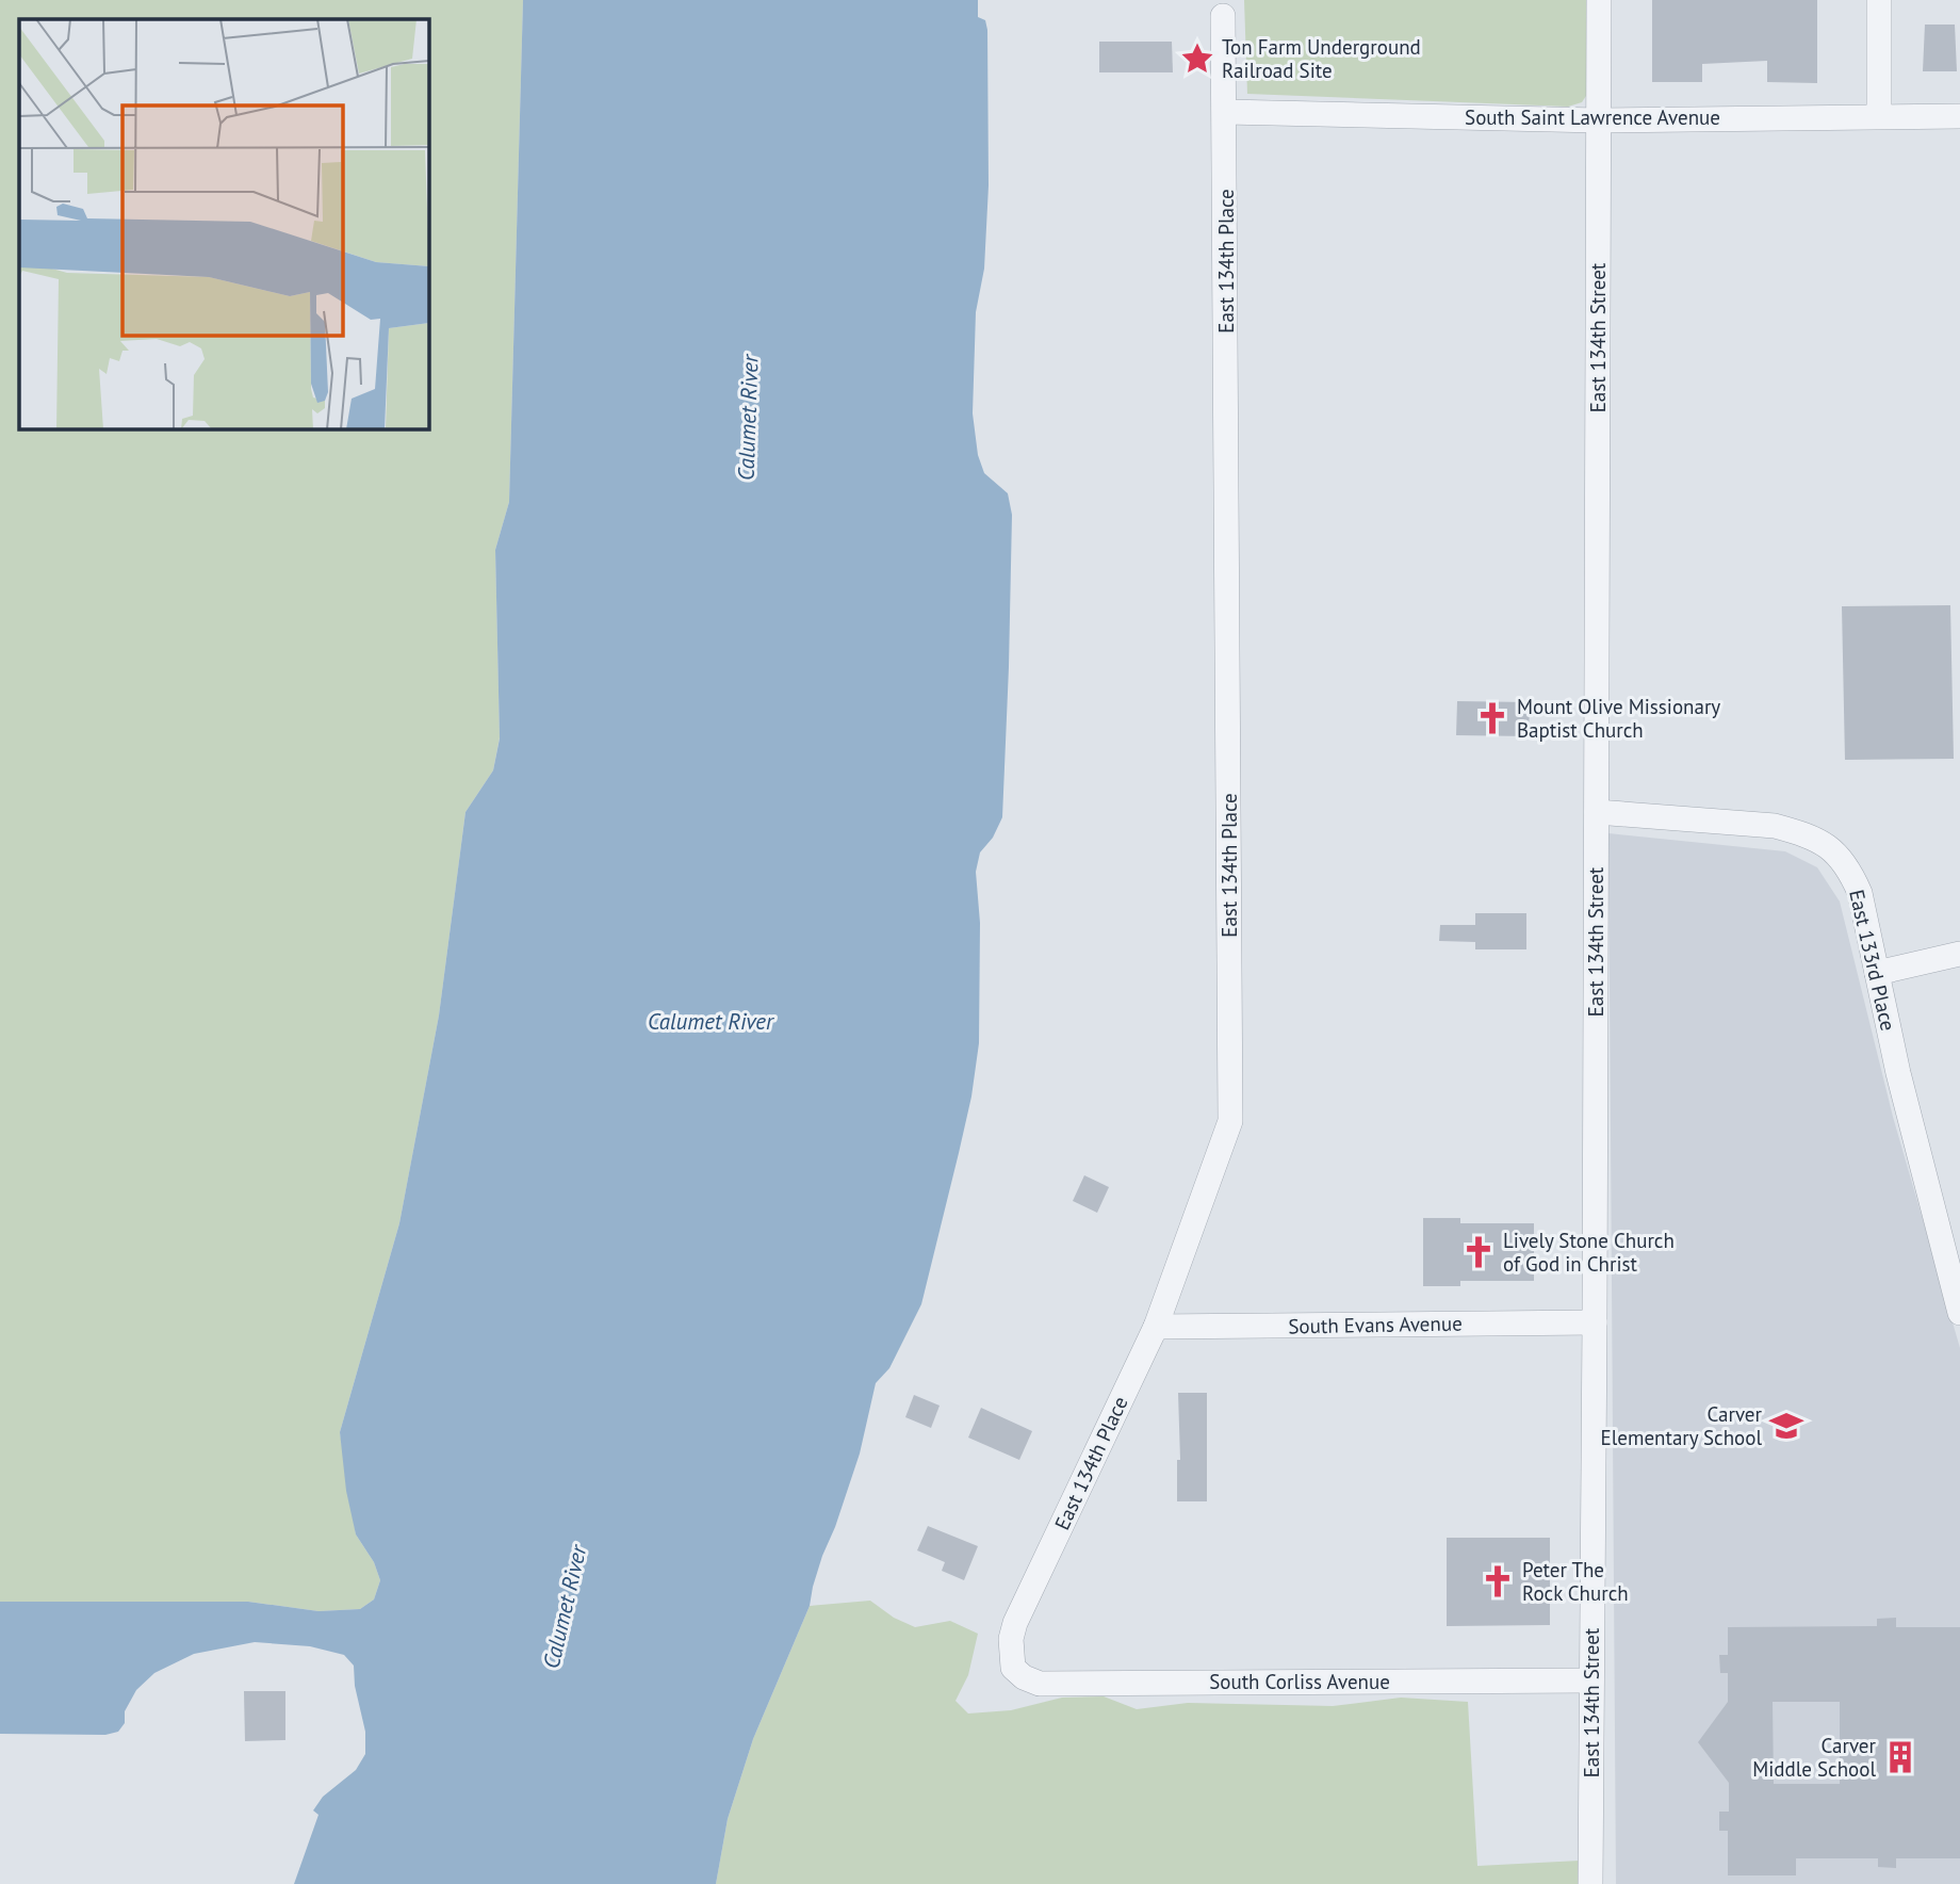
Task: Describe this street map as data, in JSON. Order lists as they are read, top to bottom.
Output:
{
  "streets": {
    "street": [
      "South Saint Lawrence Avenue",
      "East 134th Place",
      "East 134th Street",
      "East 133rd Place",
      "South Evans Avenue",
      "South Corliss Avenue"
    ]
  },
  "crossings": [
    ["South Saint Lawrence Avenue", "East 134th Place"],
    ["South Saint Lawrence Avenue", "East 134th Street"],
    ["East 134th Place", "South Evans Avenue"],
    ["East 134th Place", "South Corliss Avenue"],
    ["East 134th Street", "East 133rd Place"],
    ["East 134th Street", "South Evans Avenue"],
    ["East 134th Street", "South Corliss Avenue"]
  ],
  "water": ["Calumet River"],
  "places": {
    "place": ["Ton Farm Underground Railroad Site"],
    "church": ["Mount Olive Missionary Baptist Church", "Lively Stone Church of God in Christ", "Peter The Rock Church"],
    "school or university": ["Carver Elementary School"],
    "building": ["Carver Middle School"]
  }
}
